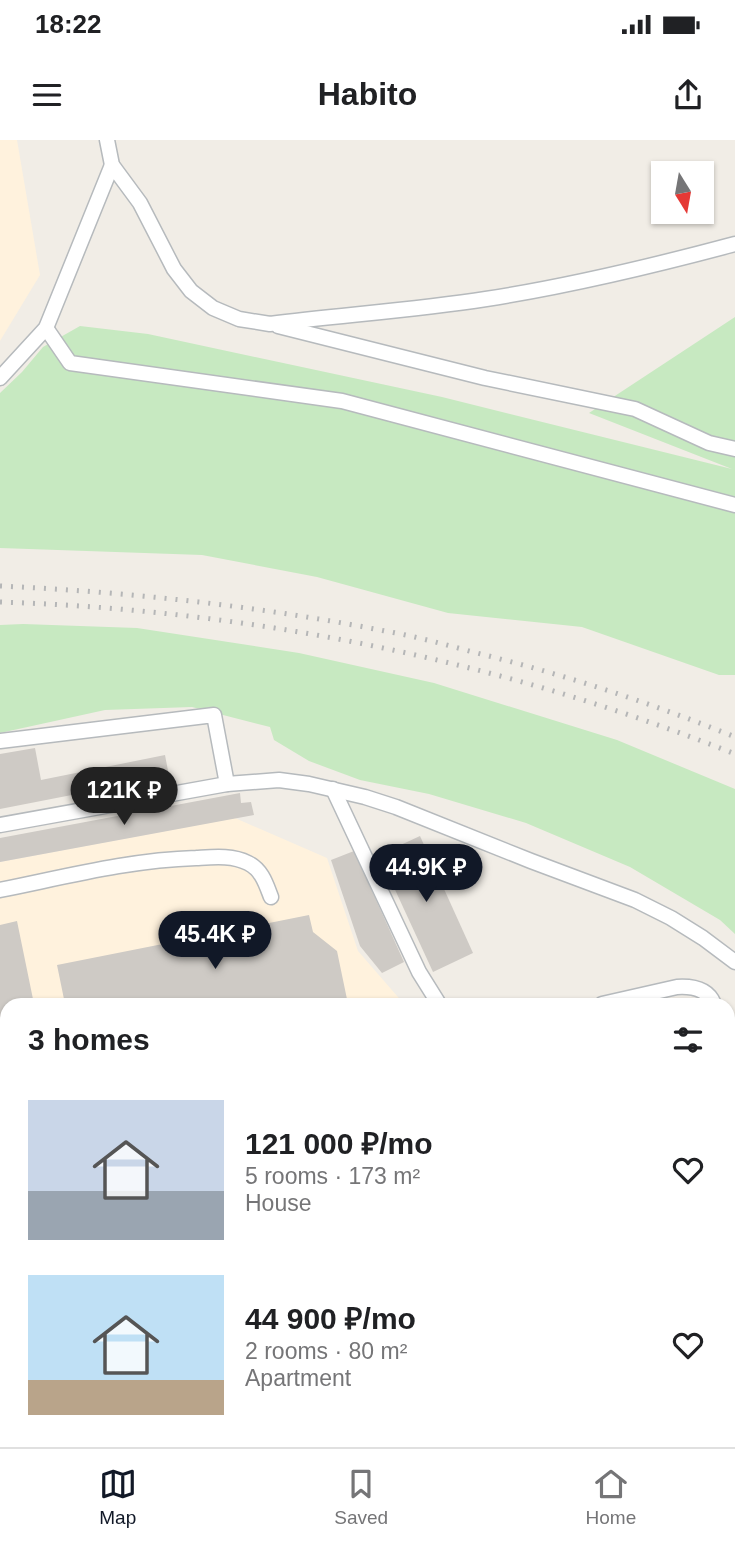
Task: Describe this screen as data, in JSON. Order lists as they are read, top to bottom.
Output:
{
  "north": "bottom",
  "page": {
    "status": "18:22",
    "header": "Habito",
    "price": ["121K ₽", "44.9K ₽", "45.4K ₽"],
    "heading": "3 homes",
    "list": [
      {
        "name": "121 000 ₽/mo",
        "note": "5 rooms · 173 m² · House"
      },
      {
        "name": "44 900 ₽/mo",
        "note": "2 rooms · 80 m² · Apartment"
      }
    ],
    "tabs": ["Map", "Saved", "Home"]
  }
}
